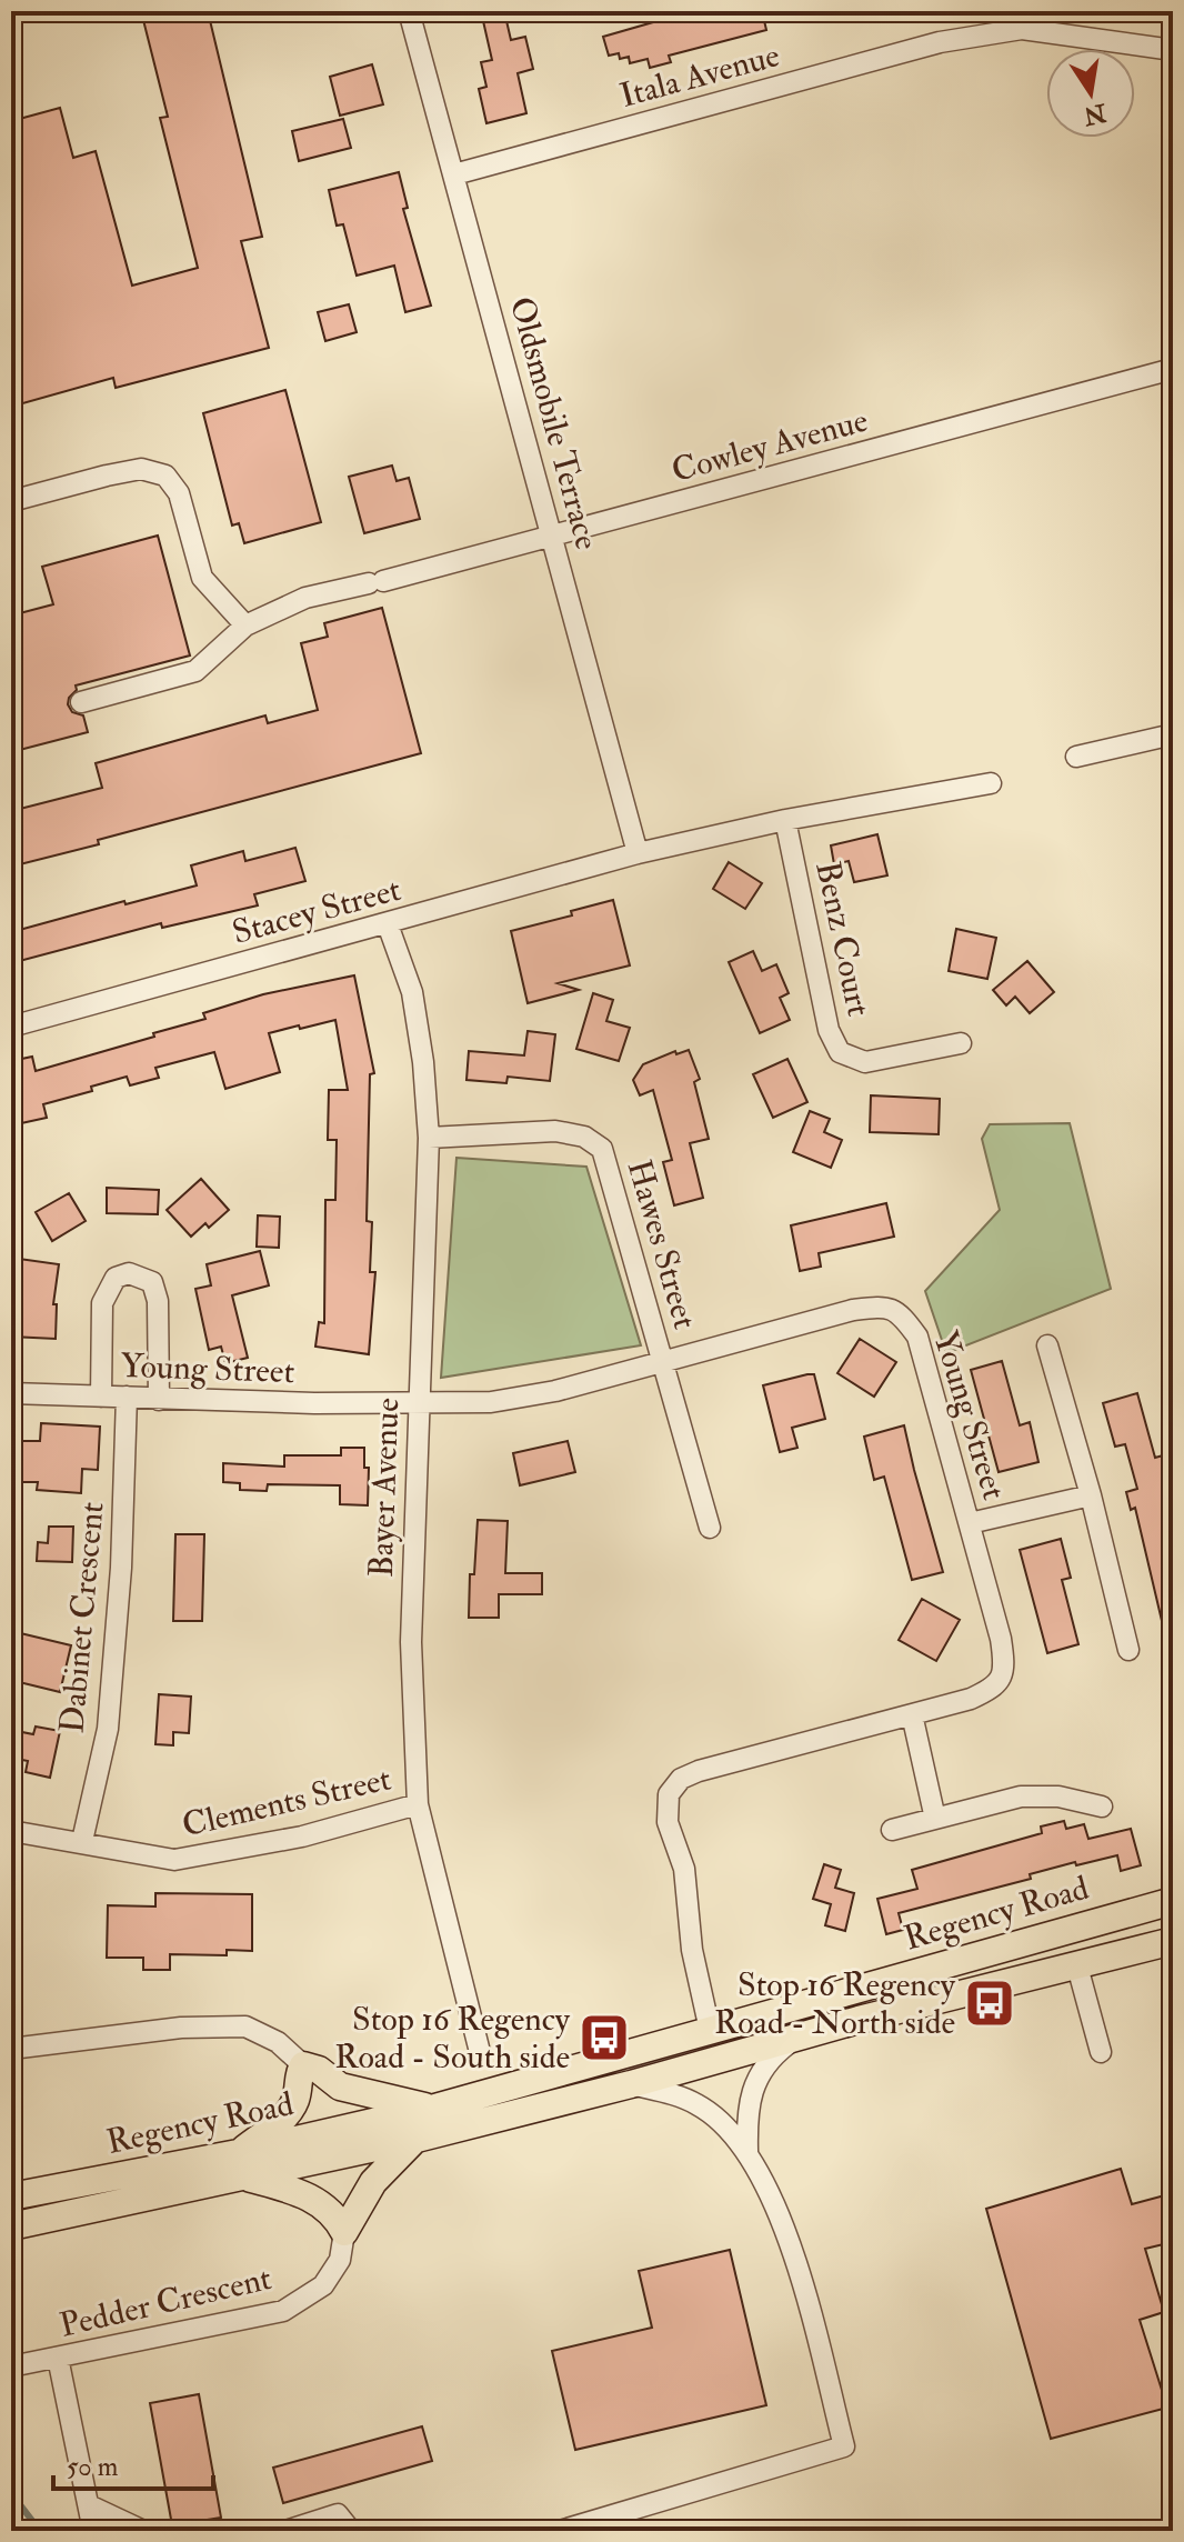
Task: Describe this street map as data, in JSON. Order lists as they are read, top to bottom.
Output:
{
  "streets": {
    "main road": ["Regency Road"],
    "street": [
      "Itala Avenue",
      "Oldsmobile Terrace",
      "Cowley Avenue",
      "Stacey Street",
      "Benz Court",
      "Hawes Street",
      "Young Street",
      "Bayer Avenue",
      "Dabinet Crescent",
      "Clements Street",
      "Pedder Crescent"
    ]
  },
  "crossings": [
    ["Itala Avenue", "Oldsmobile Terrace"],
    ["Oldsmobile Terrace", "Cowley Avenue"],
    ["Oldsmobile Terrace", "Stacey Street"],
    ["Stacey Street", "Benz Court"],
    ["Stacey Street", "Bayer Avenue"],
    ["Hawes Street", "Young Street"],
    ["Hawes Street", "Bayer Avenue"],
    ["Young Street", "Bayer Avenue"],
    ["Young Street", "Dabinet Crescent"],
    ["Young Street", "Regency Road"],
    ["Bayer Avenue", "Clements Street"],
    ["Dabinet Crescent", "Clements Street"]
  ],
  "places": {
    "bus stop": ["Stop 16 Regency Road - North side", "Stop 16 Regency Road - South side"]
  },
  "scale_bar": "50 m",
  "north": "bottom"
}
